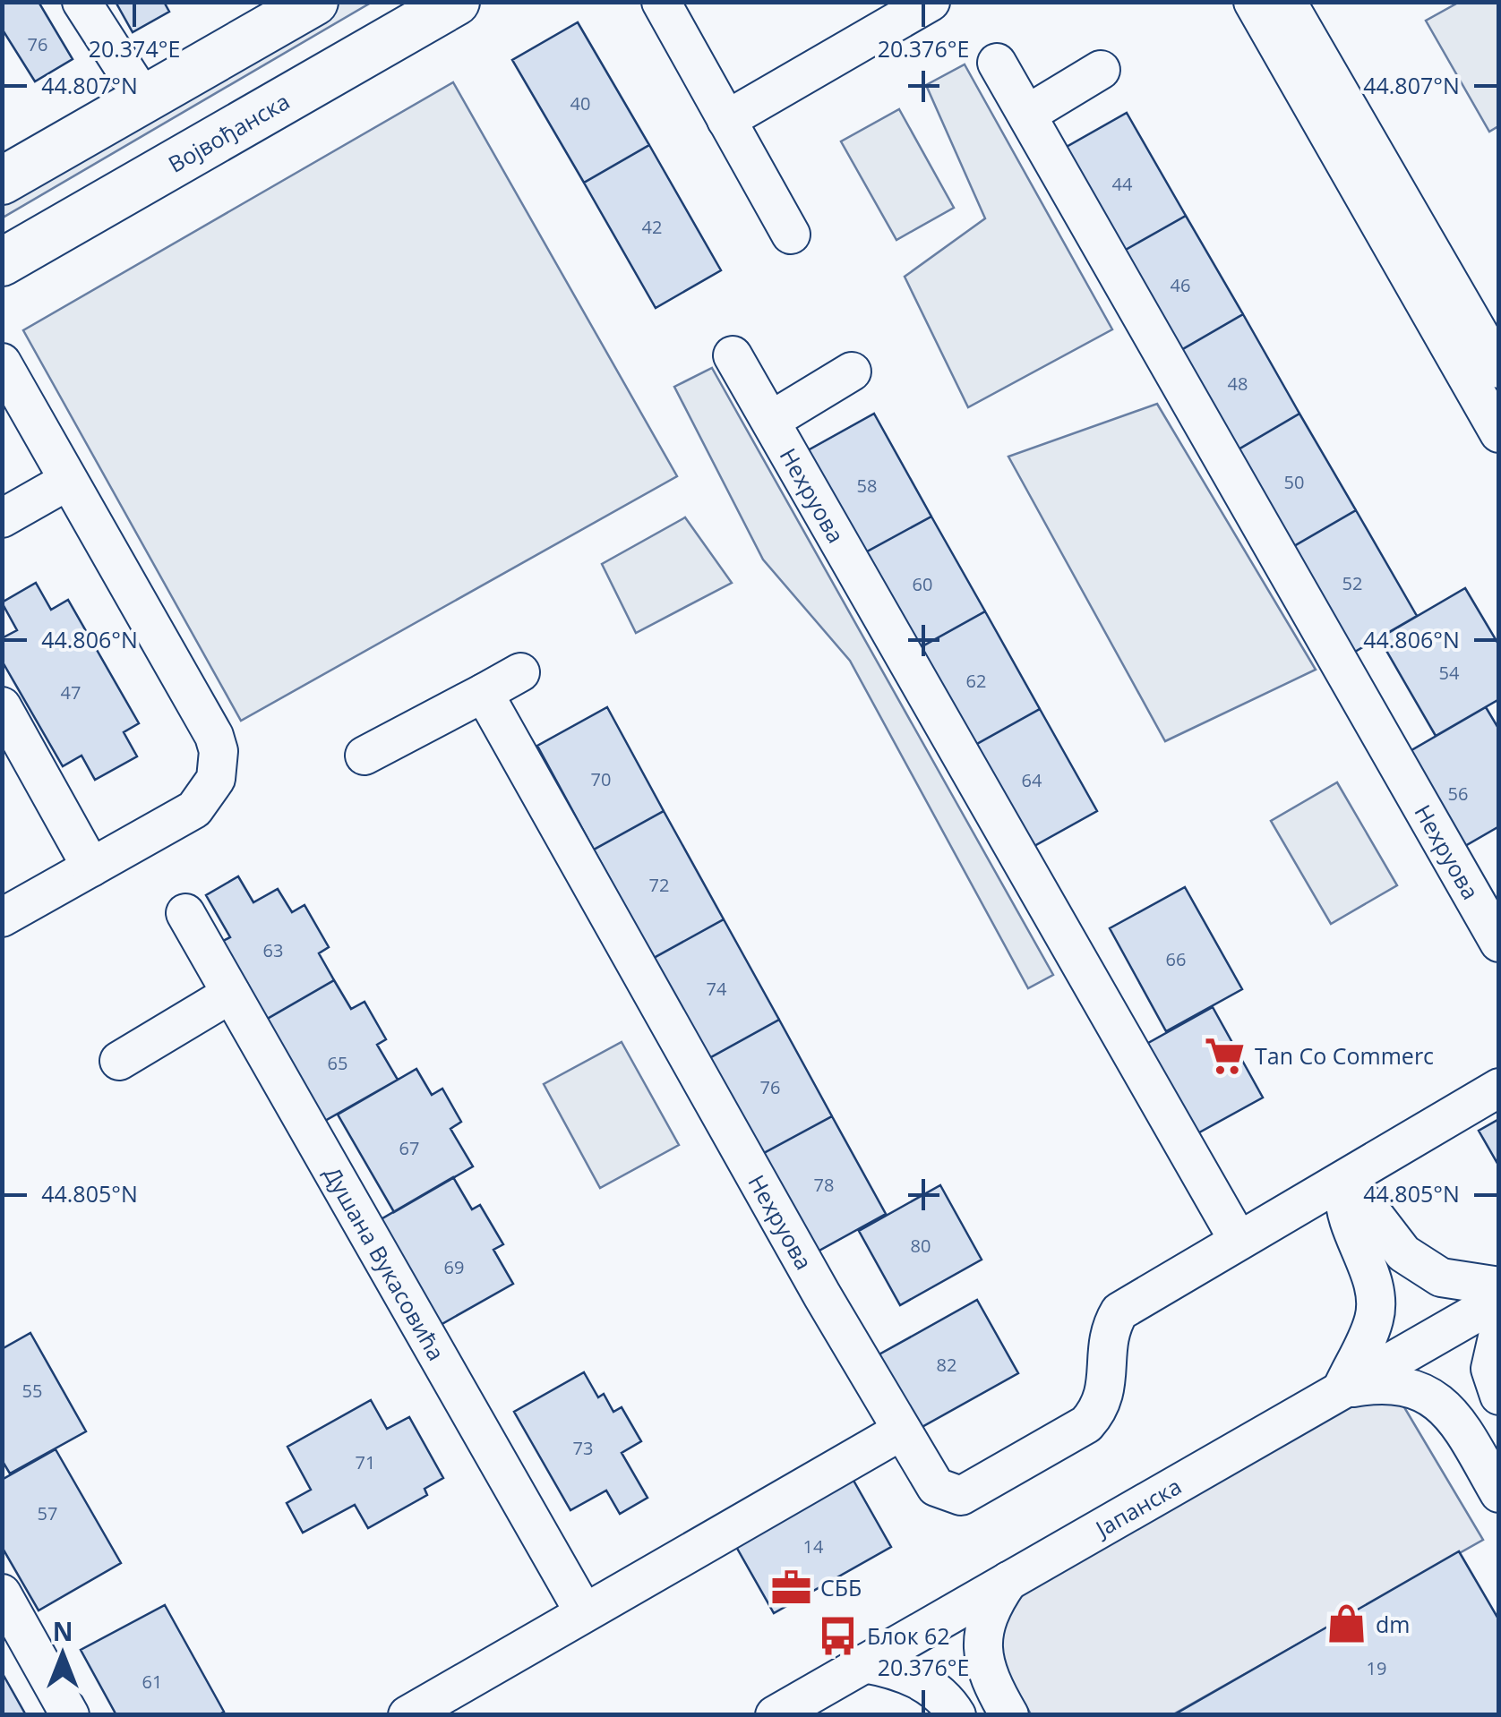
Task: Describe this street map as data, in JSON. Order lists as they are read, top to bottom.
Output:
{
  "streets": {
    "main road": ["Војвођанска"],
    "street": ["Нехруова", "Душана Вукасовића", "Јапанска"]
  },
  "places": {
    "supermarket": ["Tan Co Commerc"],
    "office": ["СББ"],
    "shop": ["dm"],
    "bus stop": ["Блок 62"]
  },
  "house_numbers": [
    "76",
    "40",
    "44",
    "42",
    "46",
    "48",
    "50",
    "58",
    "52",
    "60",
    "54",
    "62",
    "47",
    "70",
    "64",
    "56",
    "72",
    "63",
    "66",
    "74",
    "65",
    "76",
    "67",
    "78",
    "80",
    "69",
    "82",
    "55",
    "73",
    "71",
    "57",
    "14",
    "19",
    "61"
  ],
  "north": "top",
  "coordinates": [
    "20.374°E",
    "20.376°E",
    "44.807°N",
    "44.806°N",
    "44.805°N"
  ]
}
